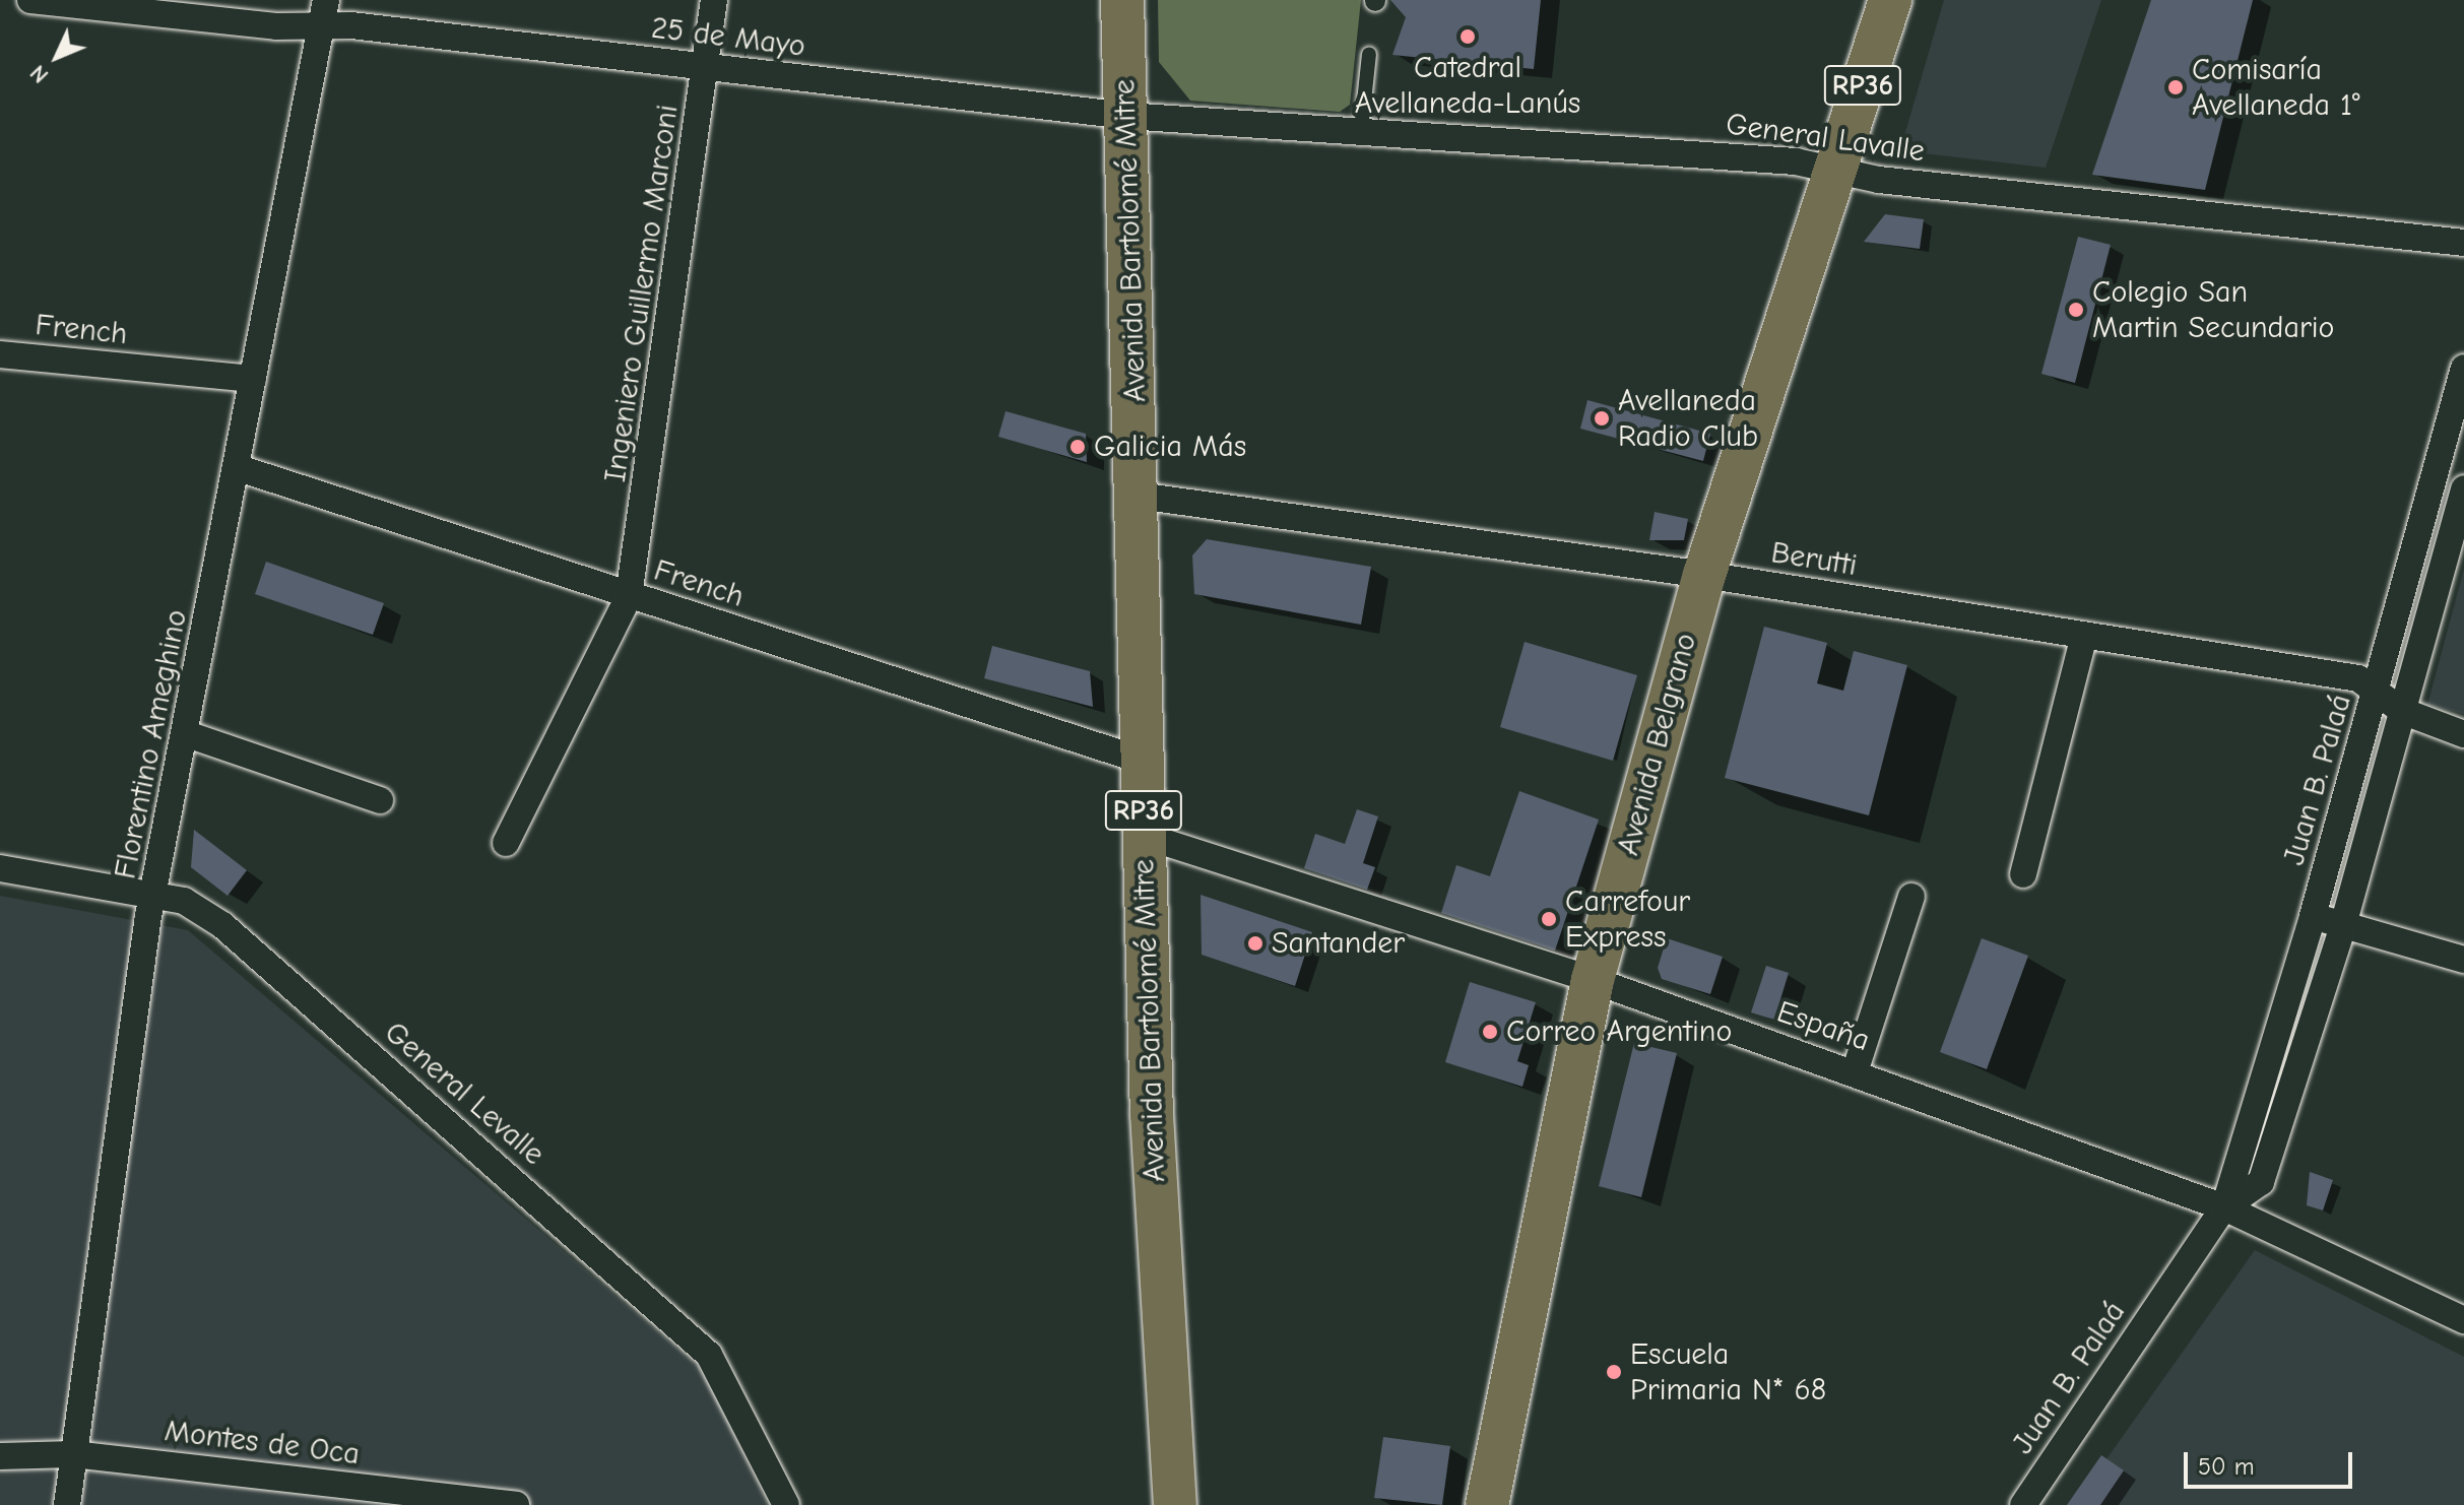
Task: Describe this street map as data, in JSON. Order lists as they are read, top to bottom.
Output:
{
  "streets": {
    "main road": ["RP36", "Avenida Bartolomé Mitre", "Avenida Belgrano"],
    "street": [
      "25 de Mayo",
      "General Lavalle",
      "Ingeniero Guillermo Marconi",
      "French",
      "Berutti",
      "Florentino Ameghino",
      "Juan B. Palaá",
      "España",
      "General Levalle",
      "Montes de Oca"
    ]
  },
  "crossings": [
    ["25 de Mayo", "General Lavalle"],
    ["25 de Mayo", "Avenida Bartolomé Mitre"],
    ["25 de Mayo", "Ingeniero Guillermo Marconi"],
    ["25 de Mayo", "Florentino Ameghino"],
    ["General Lavalle", "Avenida Bartolomé Mitre"],
    ["General Lavalle", "Avenida Belgrano"],
    ["Avenida Bartolomé Mitre", "French"],
    ["Avenida Bartolomé Mitre", "Berutti"],
    ["Avenida Bartolomé Mitre", "España"],
    ["Ingeniero Guillermo Marconi", "French"],
    ["French", "Florentino Ameghino"],
    ["Berutti", "Avenida Belgrano"],
    ["Berutti", "Juan B. Palaá"],
    ["Florentino Ameghino", "General Levalle"],
    ["Florentino Ameghino", "Montes de Oca"],
    ["Avenida Belgrano", "España"],
    ["Juan B. Palaá", "España"]
  ],
  "places": [
    "Catedral Avellaneda-Lanús",
    "Comisaría Avellaneda 1°",
    "Colegio San Martin Secundario",
    "Avellaneda Radio Club",
    "Galicia Más",
    "Carrefour Express",
    "Santander",
    "Correo Argentino",
    "Escuela Primaria N* 68"
  ],
  "scale_bar": "50 m",
  "north": "bottom left"
}
